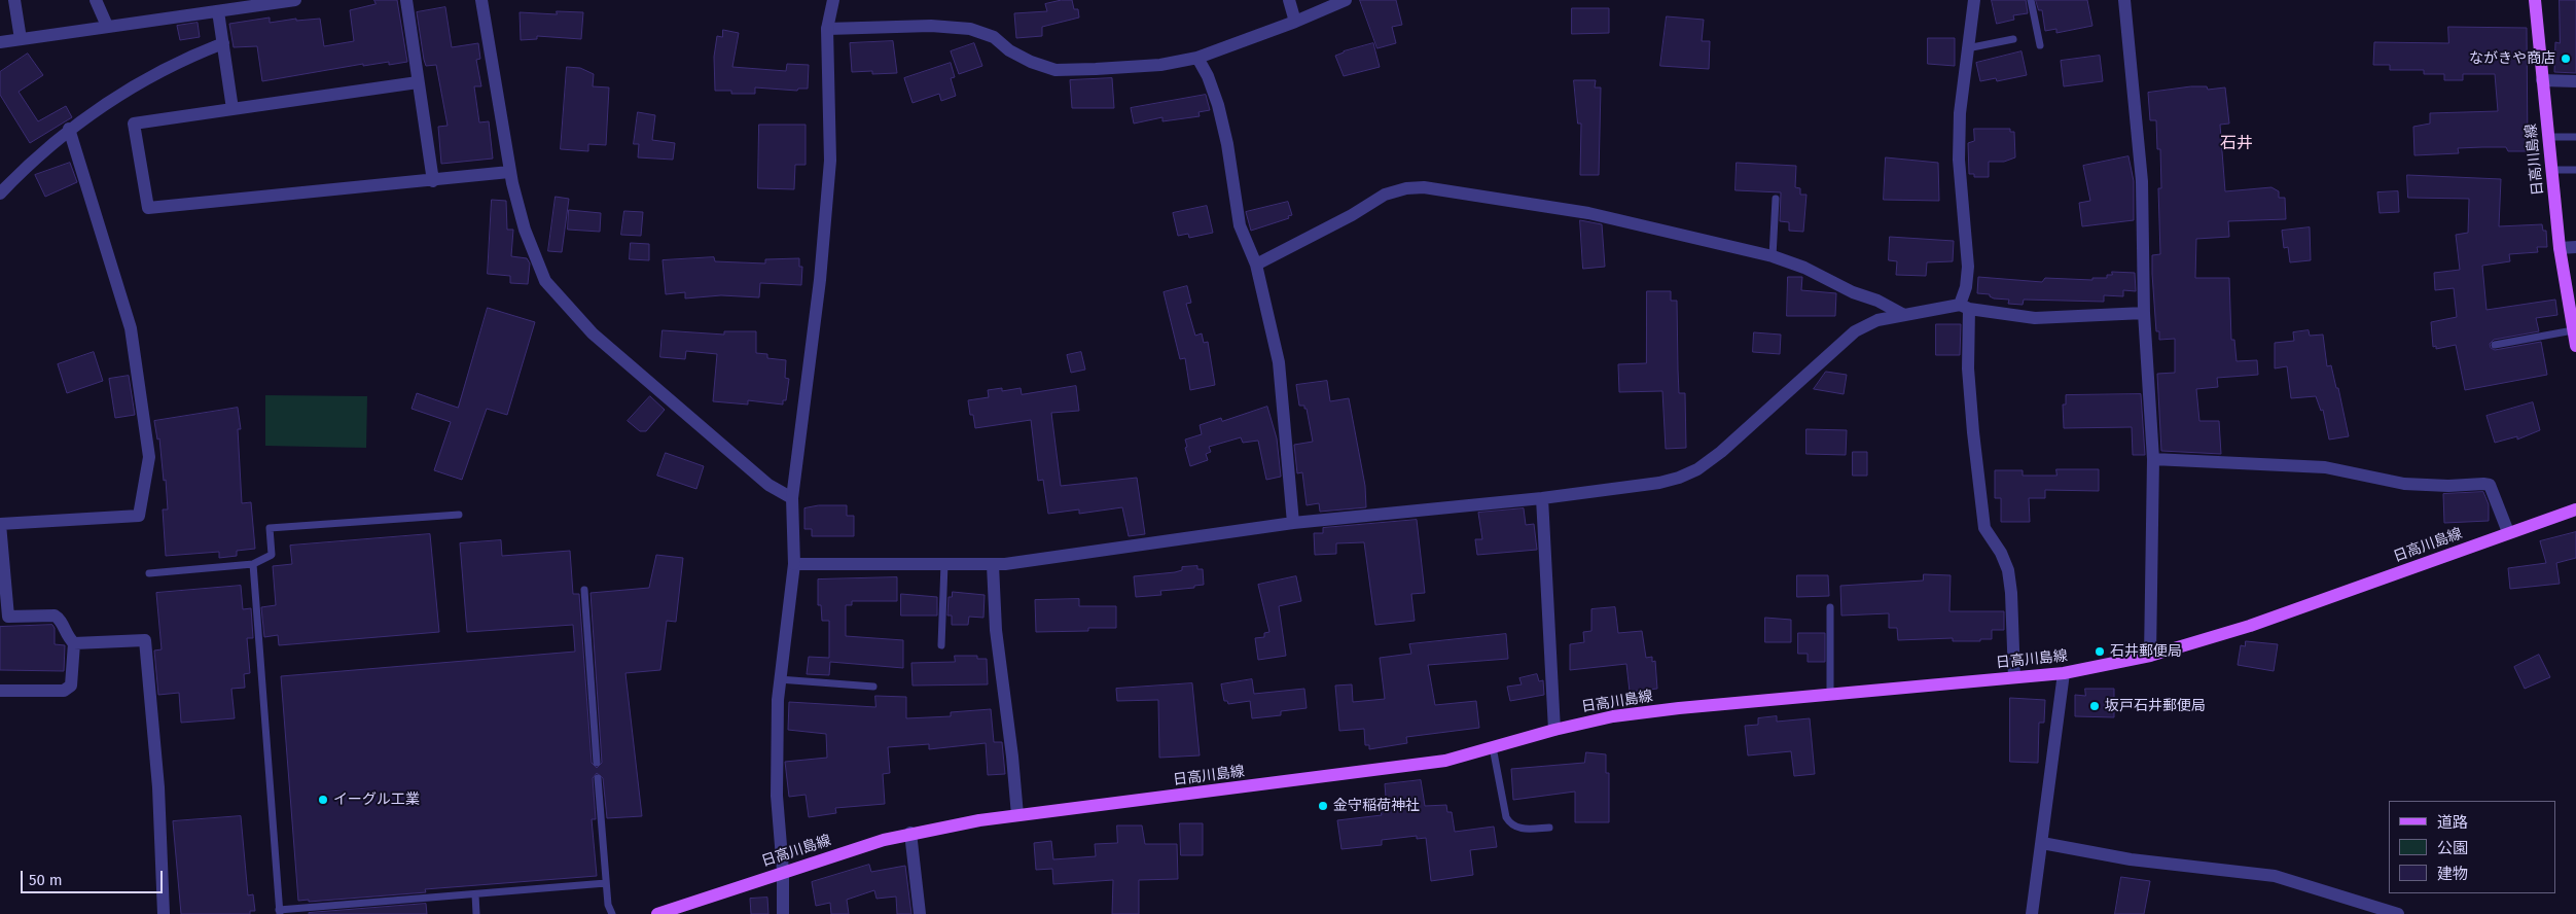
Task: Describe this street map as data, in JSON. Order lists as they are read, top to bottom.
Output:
{
  "streets": {
    "main road": ["日高川島線"]
  },
  "districts": ["石井"],
  "places": [
    "ながきや商店",
    "石井郵便局",
    "坂戸石井郵便局",
    "イーグル工業",
    "金守稲荷神社"
  ],
  "legend": ["道路", "公園", "建物"],
  "scale_bar": "50 m"
}
